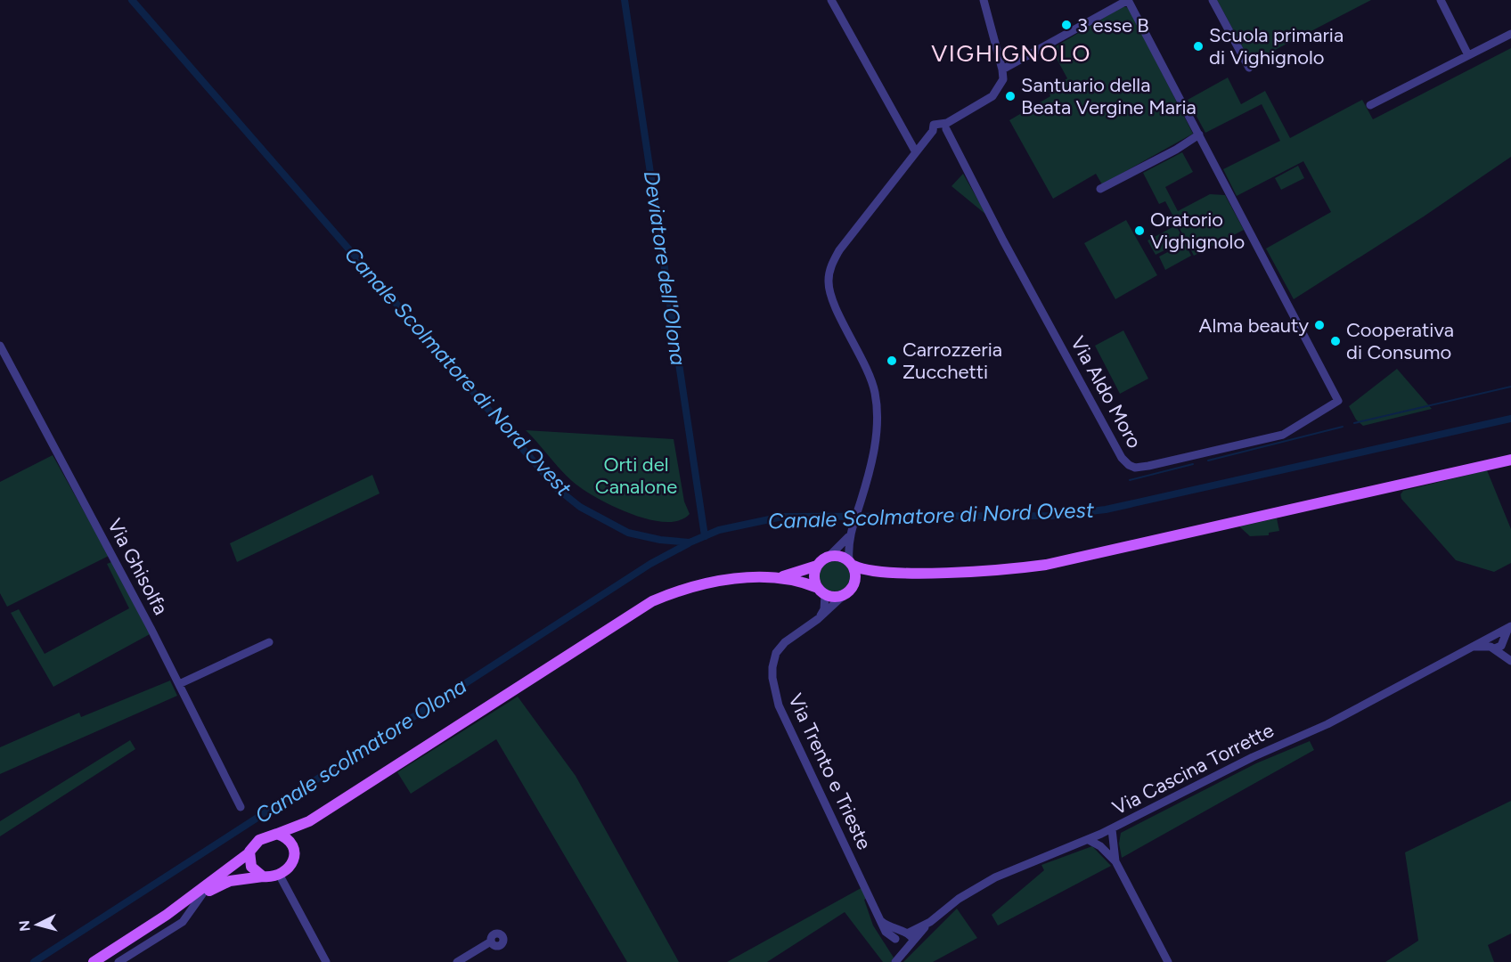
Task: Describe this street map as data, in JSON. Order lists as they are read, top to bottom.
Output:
{
  "streets": {
    "street": [
      "Via Aldo Moro",
      "Via Ghisolfa",
      "Via Cascina Torrette",
      "Via Trento e Trieste"
    ]
  },
  "crossings": [
    ["Via Cascina Torrette", "Via Trento e Trieste"]
  ],
  "districts": ["VIGHIGNOLO"],
  "water": ["Deviatore dell'Olona", "Canale Scolmatore di Nord Ovest", "Canale scolmatore Olona"],
  "parks": ["Orti del Canalone"],
  "places": [
    "3 esse B",
    "Scuola primaria di Vighignolo",
    "Santuario della Beata Vergine Maria",
    "Oratorio Vighignolo",
    "Alma beauty",
    "Cooperativa di Consumo",
    "Carrozzeria Zucchetti"
  ],
  "north": "left"
}
